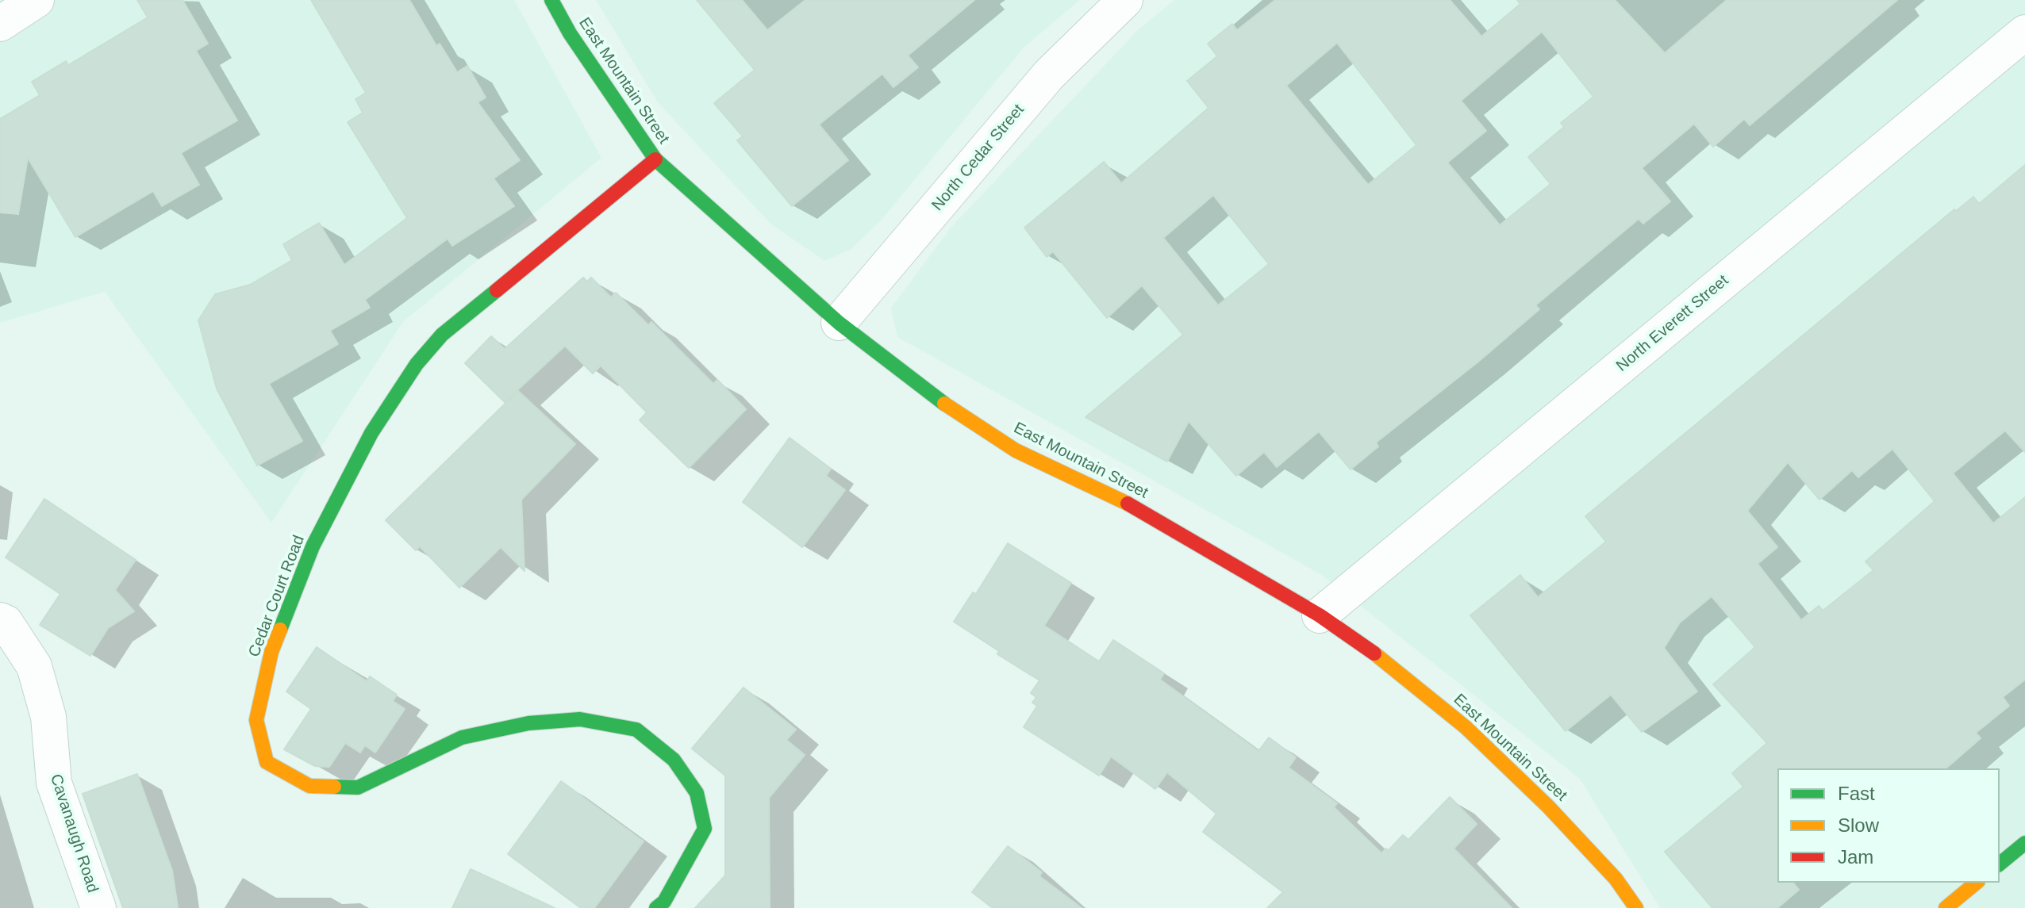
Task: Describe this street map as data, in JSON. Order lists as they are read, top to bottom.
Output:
{
  "streets": {
    "street": [
      "East Mountain Street",
      "North Cedar Street",
      "North Everett Street",
      "Cedar Court Road",
      "Cavanaugh Road"
    ]
  },
  "crossings": [
    ["East Mountain Street", "North Cedar Street"],
    ["East Mountain Street", "North Everett Street"],
    ["East Mountain Street", "Cedar Court Road"]
  ],
  "legend": ["Fast", "Slow", "Jam"]
}
